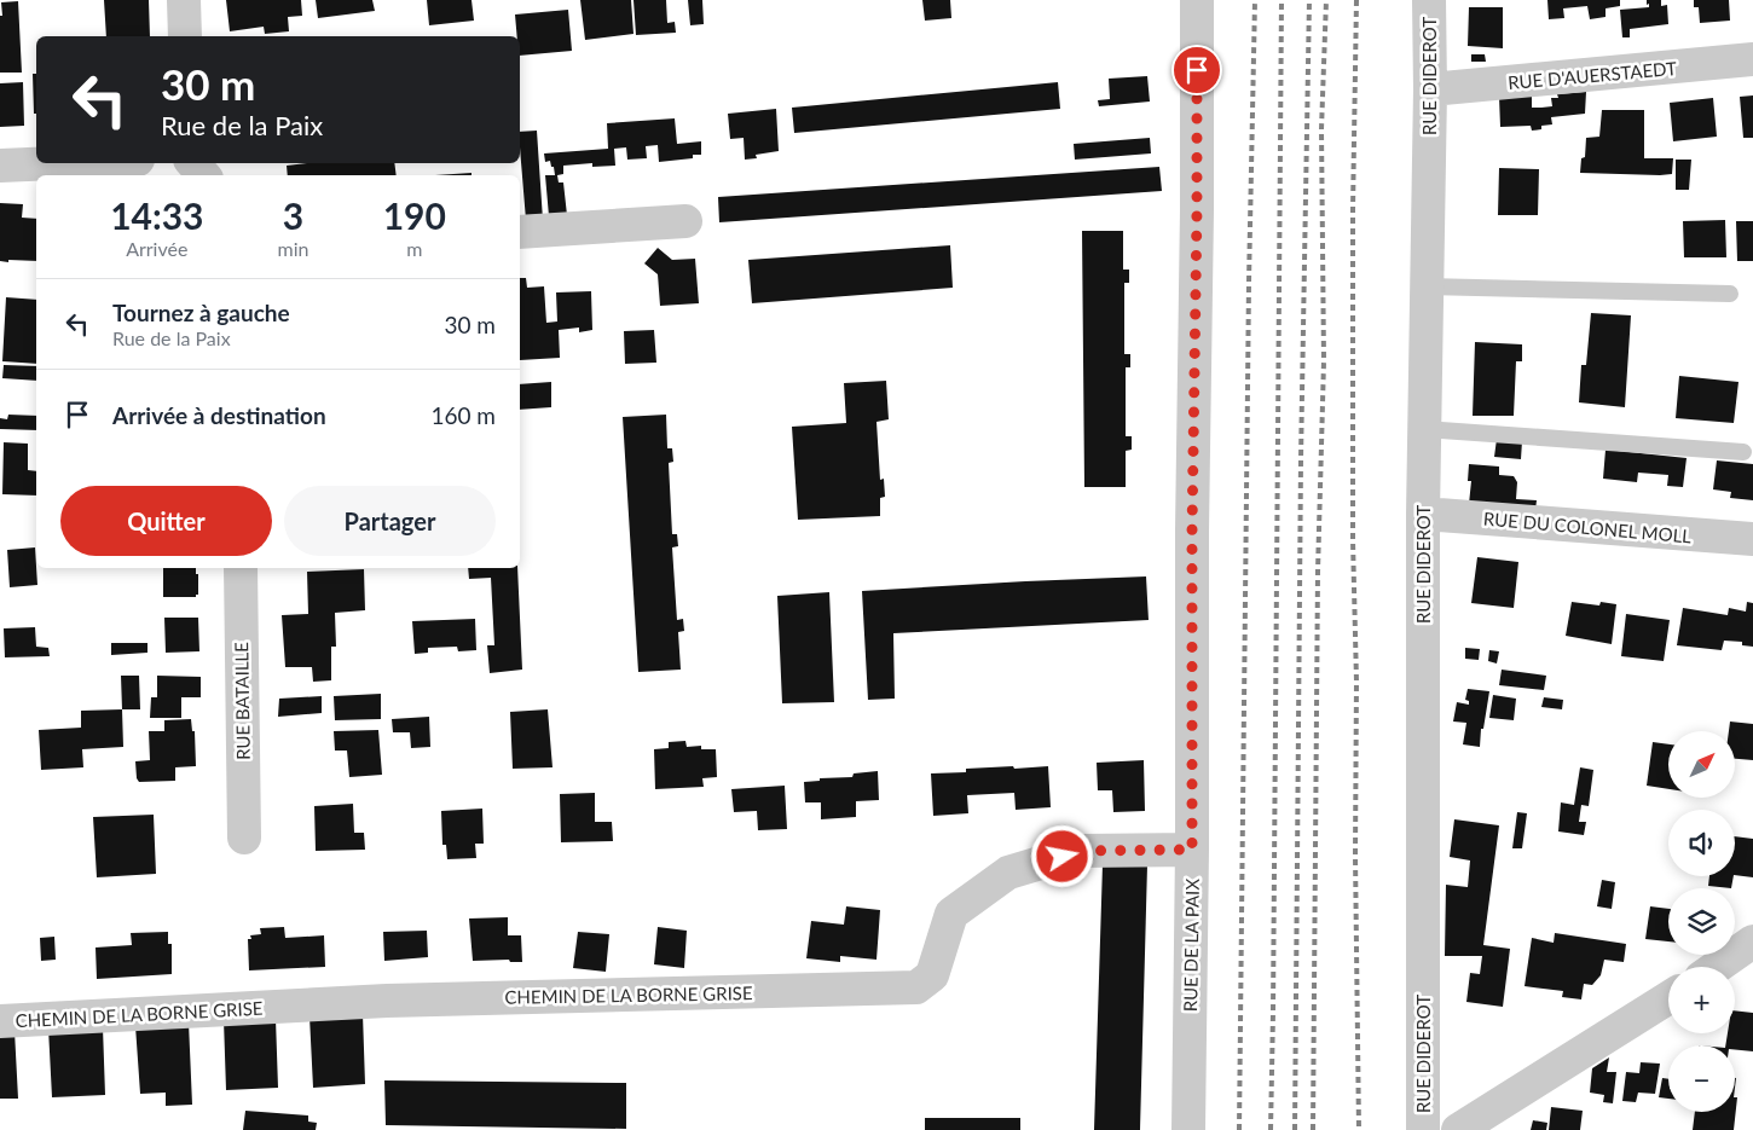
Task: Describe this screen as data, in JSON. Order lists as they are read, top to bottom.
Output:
{
  "streets": {
    "street": [
      "RUE D'AUERSTAEDT",
      "RUE DIDEROT",
      "RUE DU COLONEL MOLL",
      "RUE BATAILLE",
      "RUE DE LA PAIX",
      "CHEMIN DE LA BORNE GRISE"
    ]
  },
  "crossings": [
    ["RUE D'AUERSTAEDT", "RUE DIDEROT"],
    ["RUE DIDEROT", "RUE DU COLONEL MOLL"],
    ["RUE DE LA PAIX", "CHEMIN DE LA BORNE GRISE"]
  ],
  "north": "top right",
  "page": {
    "turn": ["30 m", "Rue de la Paix"],
    "eta": [
      "14:33",
      "Arrivée",
      "3",
      "min",
      "190",
      "m"
    ],
    "list": [
      {
        "name": "Tournez à gauche",
        "note": "Rue de la Paix",
        "value": "30 m"
      },
      {
        "name": "Arrivée à destination",
        "value": "160 m"
      }
    ],
    "buttons": ["Quitter", "Partager"],
    "map_buttons": ["+", "−"]
  }
}
